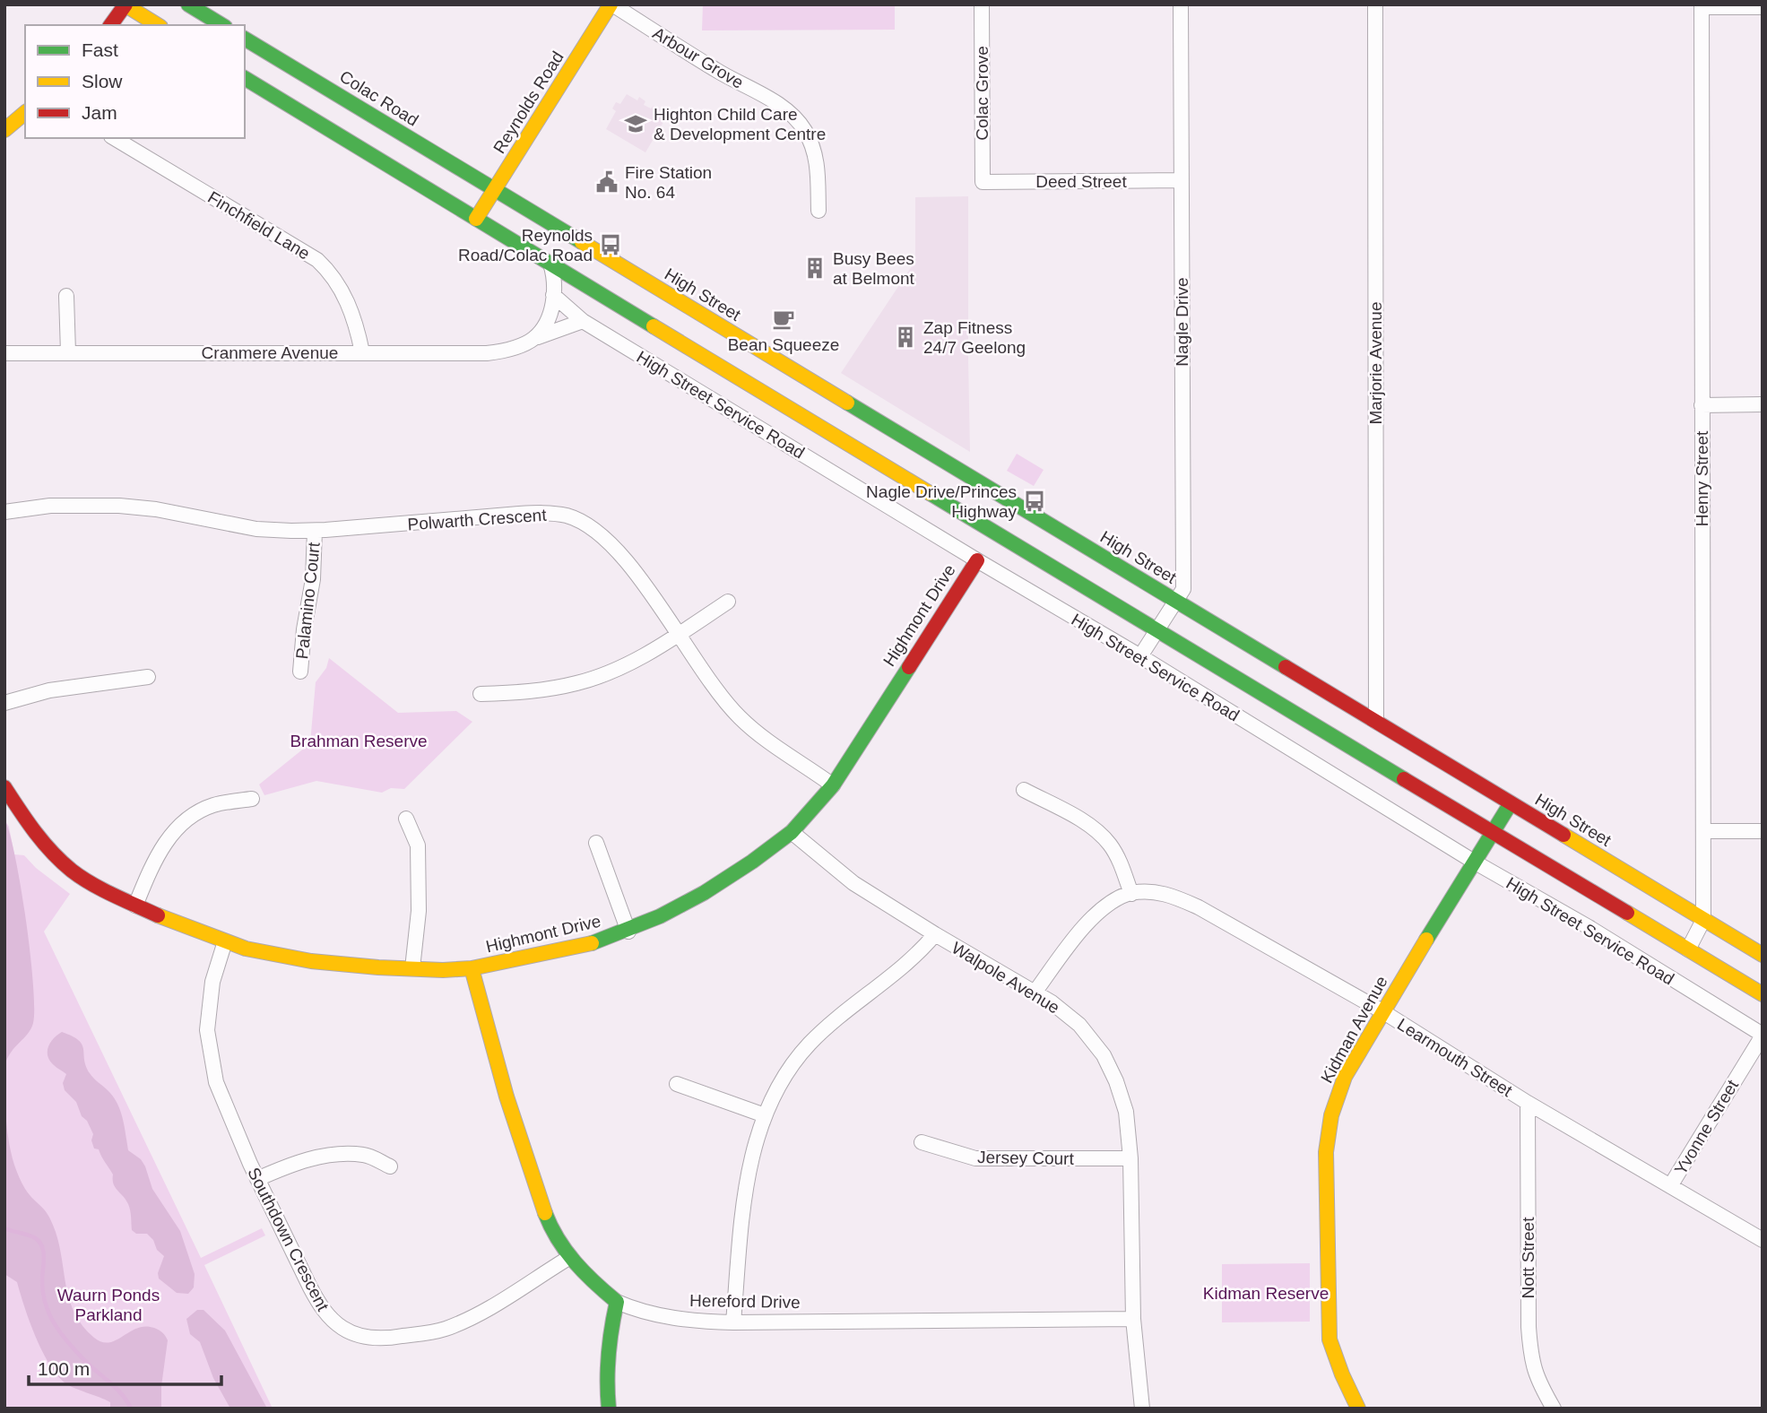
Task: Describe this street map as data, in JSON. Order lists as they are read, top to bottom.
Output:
{
  "streets": {
    "main road": [
      "Colac Road",
      "Reynolds Road",
      "High Street",
      "Highmont Drive",
      "Kidman Avenue",
      "Hereford Drive"
    ],
    "street": [
      "Arbour Grove",
      "Colac Grove",
      "Deed Street",
      "Finchfield Lane",
      "Nagle Drive",
      "Cranmere Avenue",
      "Marjorie Avenue",
      "High Street Service Road",
      "Henry Street",
      "Polwarth Crescent",
      "Palamino Court",
      "Walpole Avenue",
      "Learmouth Street",
      "Yvonne Street",
      "Jersey Court",
      "Southdown Crescent",
      "Nott Street"
    ]
  },
  "crossings": [
    ["Arbour Grove", "Reynolds Road"],
    ["Colac Grove", "Deed Street"],
    ["Colac Road", "Reynolds Road"],
    ["Colac Road", "High Street"],
    ["Reynolds Road", "High Street"],
    ["Deed Street", "Nagle Drive"],
    ["Finchfield Lane", "Cranmere Avenue"],
    ["High Street", "Nagle Drive"],
    ["High Street", "Marjorie Avenue"],
    ["High Street", "Henry Street"],
    ["High Street", "Kidman Avenue"],
    ["Cranmere Avenue", "High Street Service Road"],
    ["High Street Service Road", "Highmont Drive"],
    ["High Street Service Road", "Kidman Avenue"],
    ["High Street Service Road", "Yvonne Street"],
    ["Polwarth Crescent", "Palamino Court"],
    ["Polwarth Crescent", "Highmont Drive"],
    ["Highmont Drive", "Walpole Avenue"],
    ["Highmont Drive", "Southdown Crescent"],
    ["Highmont Drive", "Hereford Drive"],
    ["Walpole Avenue", "Learmouth Street"],
    ["Walpole Avenue", "Jersey Court"],
    ["Walpole Avenue", "Hereford Drive"],
    ["Kidman Avenue", "Learmouth Street"],
    ["Learmouth Street", "Yvonne Street"],
    ["Learmouth Street", "Nott Street"],
    ["Southdown Crescent", "Hereford Drive"]
  ],
  "parks": ["Brahman Reserve", "Kidman Reserve", "Waurn Ponds Parkland"],
  "places": {
    "school or university": ["Highton Child Care & Development Centre"],
    "public building": ["Fire Station No. 64"],
    "bus stop": ["Reynolds Road/Colac Road", "Nagle Drive/Princes Highway"],
    "building": ["Busy Bees at Belmont", "Zap Fitness 24/7 Geelong"],
    "cafe": ["Bean Squeeze"]
  },
  "legend": ["Fast", "Slow", "Jam"],
  "scale_bar": "100 m"
}
